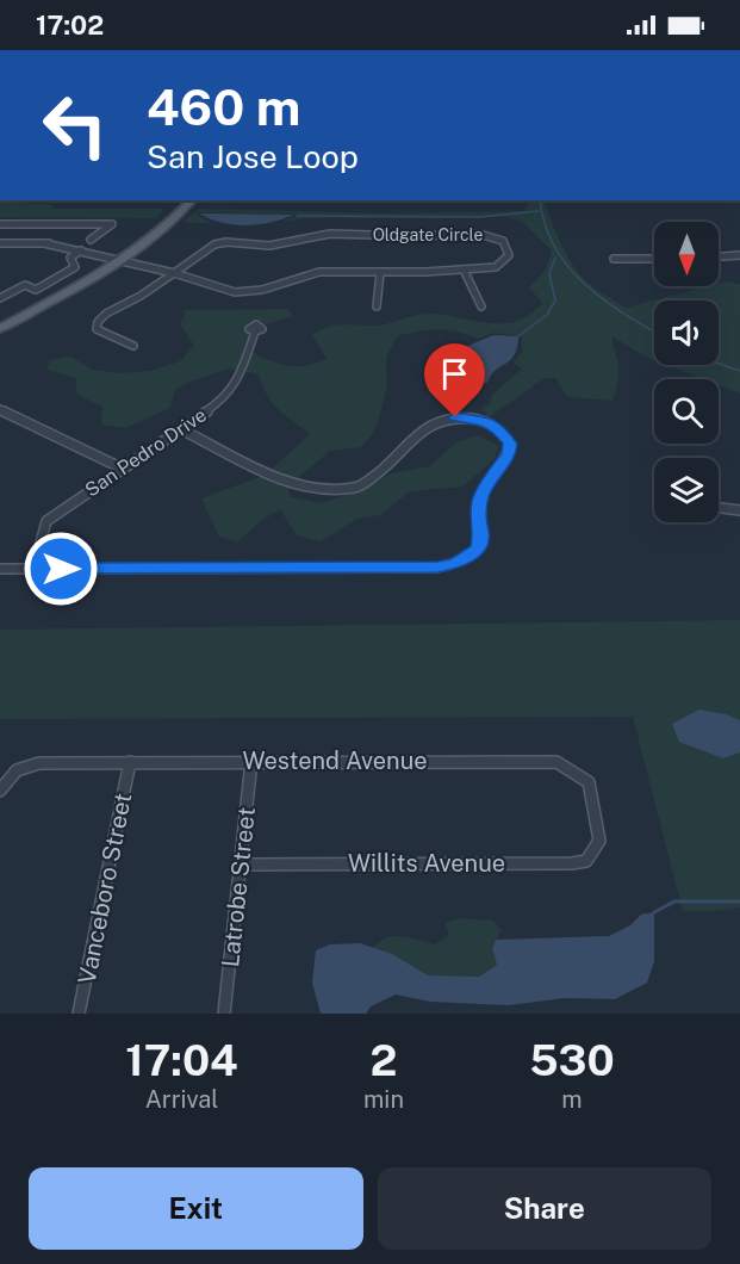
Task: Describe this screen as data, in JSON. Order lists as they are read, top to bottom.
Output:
{
  "streets": {
    "street": [
      "Oldgate Circle",
      "San Pedro Drive",
      "Westend Avenue",
      "Willits Avenue",
      "Latrobe Street",
      "Vanceboro Street"
    ]
  },
  "crossings": [
    ["Westend Avenue", "Willits Avenue"],
    ["Westend Avenue", "Latrobe Street"],
    ["Westend Avenue", "Vanceboro Street"],
    ["Willits Avenue", "Latrobe Street"]
  ],
  "north": "bottom",
  "page": {
    "status": "17:02",
    "turn": ["460 m", "San Jose Loop"],
    "eta": [
      "17:04",
      "Arrival",
      "2",
      "min",
      "530",
      "m"
    ],
    "buttons": ["Exit", "Share"]
  }
}
